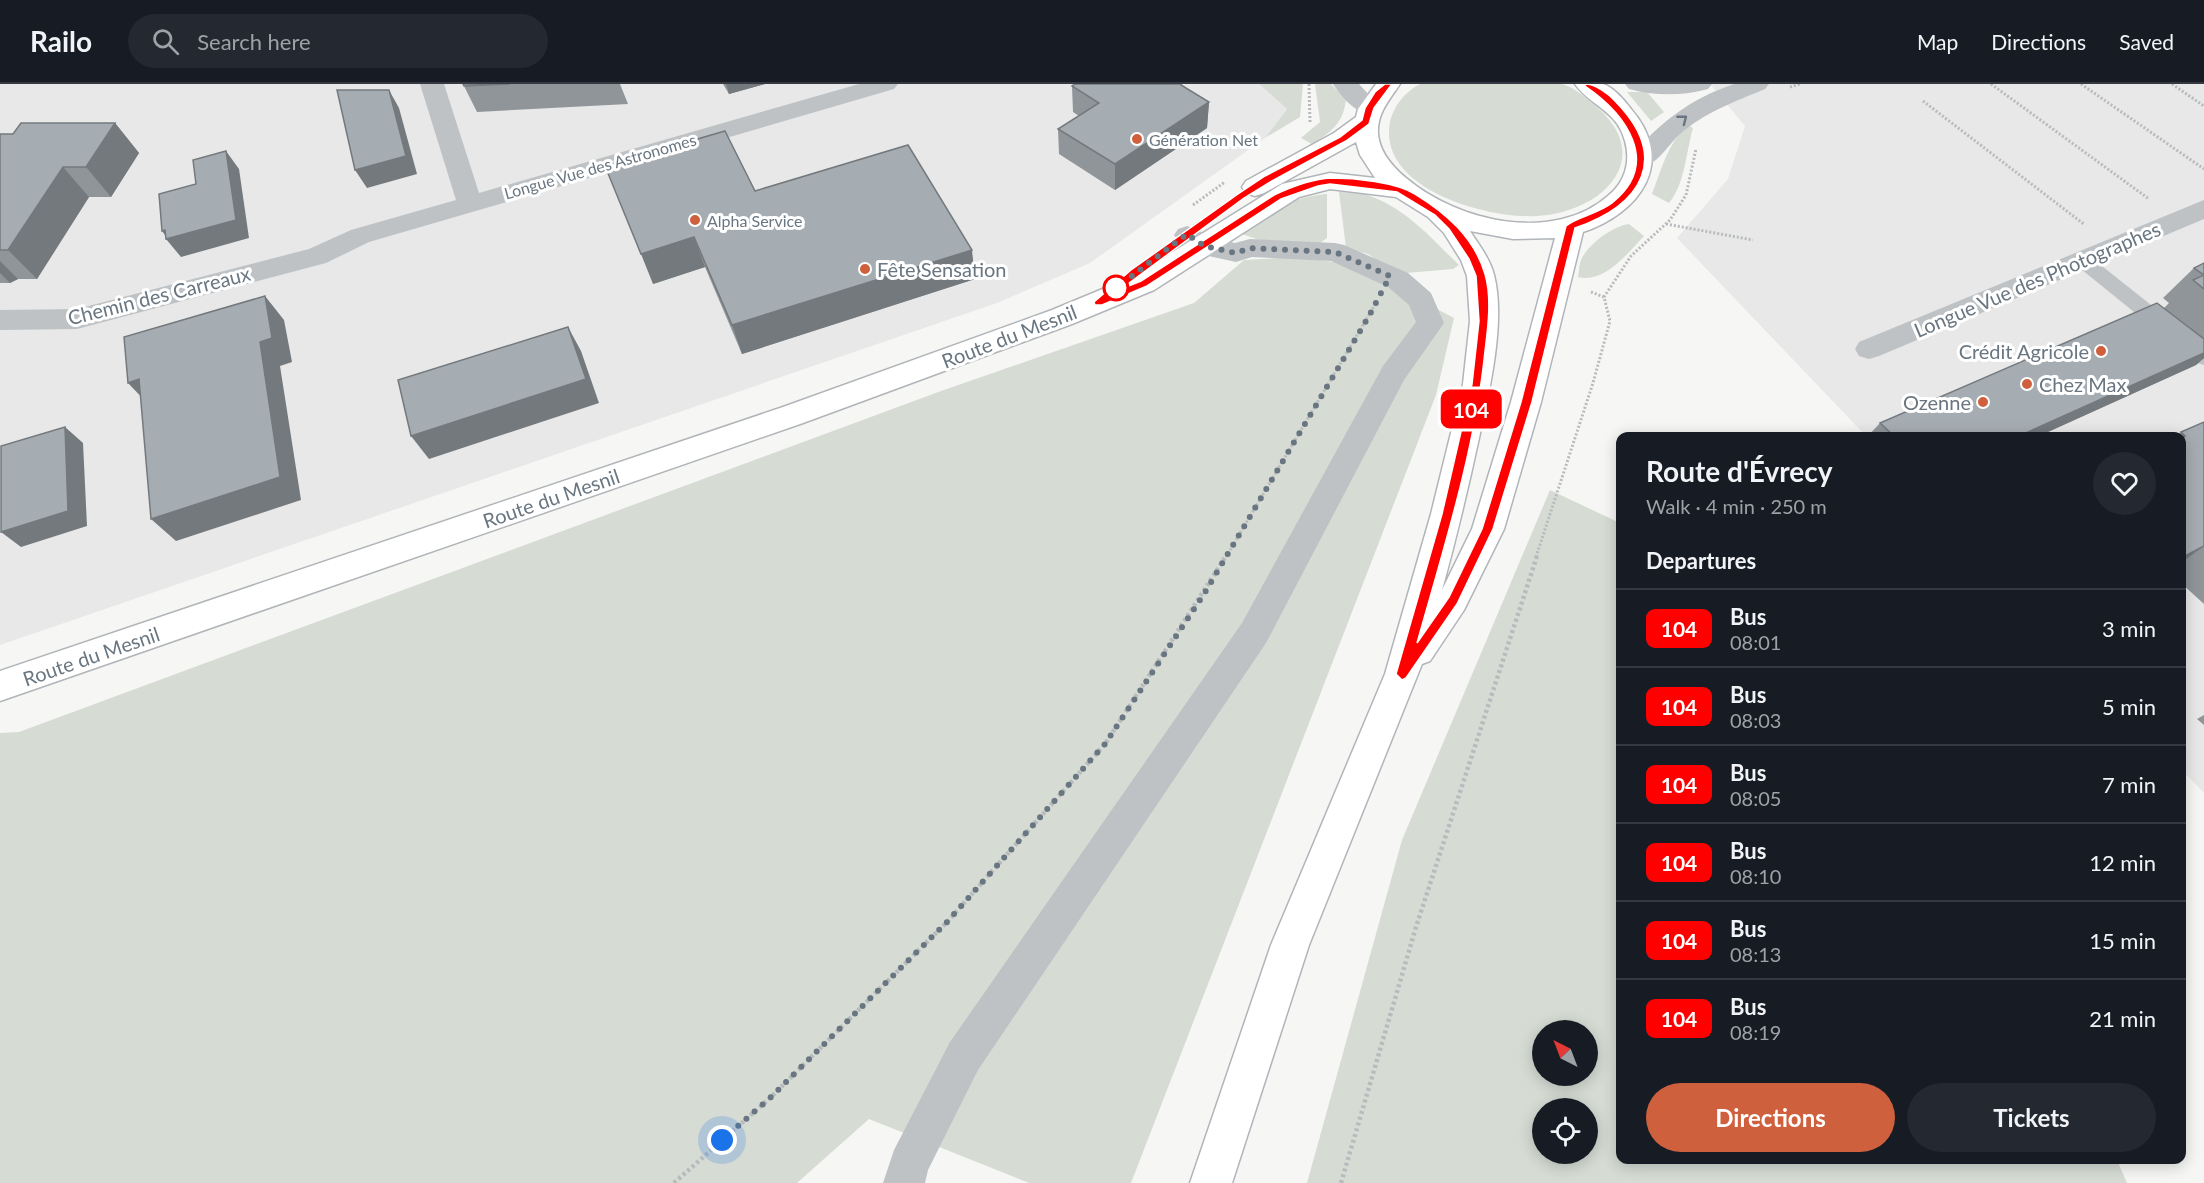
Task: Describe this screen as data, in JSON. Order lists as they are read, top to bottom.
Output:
{
  "streets": {
    "main road": ["Route du Mesnil"],
    "street": ["Longue Vue des Astronomes", "Longue Vue des Photographes", "Chemin des Carreaux"]
  },
  "crossings": [
    ["Longue Vue des Astronomes", "Chemin des Carreaux"]
  ],
  "places": [
    "Génération Net",
    "Alpha Service",
    "Fête Sensation",
    "Crédit Agricole",
    "Chez Max",
    "Ozenne"
  ],
  "lines": ["bus line 104"],
  "north": "top left",
  "page": {
    "header": "Railo",
    "search": "Search here",
    "nav": ["Map", "Directions", "Saved"],
    "on_map": "104",
    "heading": [
      ["Route d'Évrecy", "Walk · 4 min · 250 m"],
      "Departures"
    ],
    "list": [
      {
        "mark": "104",
        "name": "Bus",
        "note": "08:01",
        "value": "3 min"
      },
      {
        "mark": "104",
        "name": "Bus",
        "note": "08:03",
        "value": "5 min"
      },
      {
        "mark": "104",
        "name": "Bus",
        "note": "08:05",
        "value": "7 min"
      },
      {
        "mark": "104",
        "name": "Bus",
        "note": "08:10",
        "value": "12 min"
      },
      {
        "mark": "104",
        "name": "Bus",
        "note": "08:13",
        "value": "15 min"
      },
      {
        "mark": "104",
        "name": "Bus",
        "note": "08:19",
        "value": "21 min"
      }
    ],
    "buttons": ["Directions", "Tickets"]
  }
}
